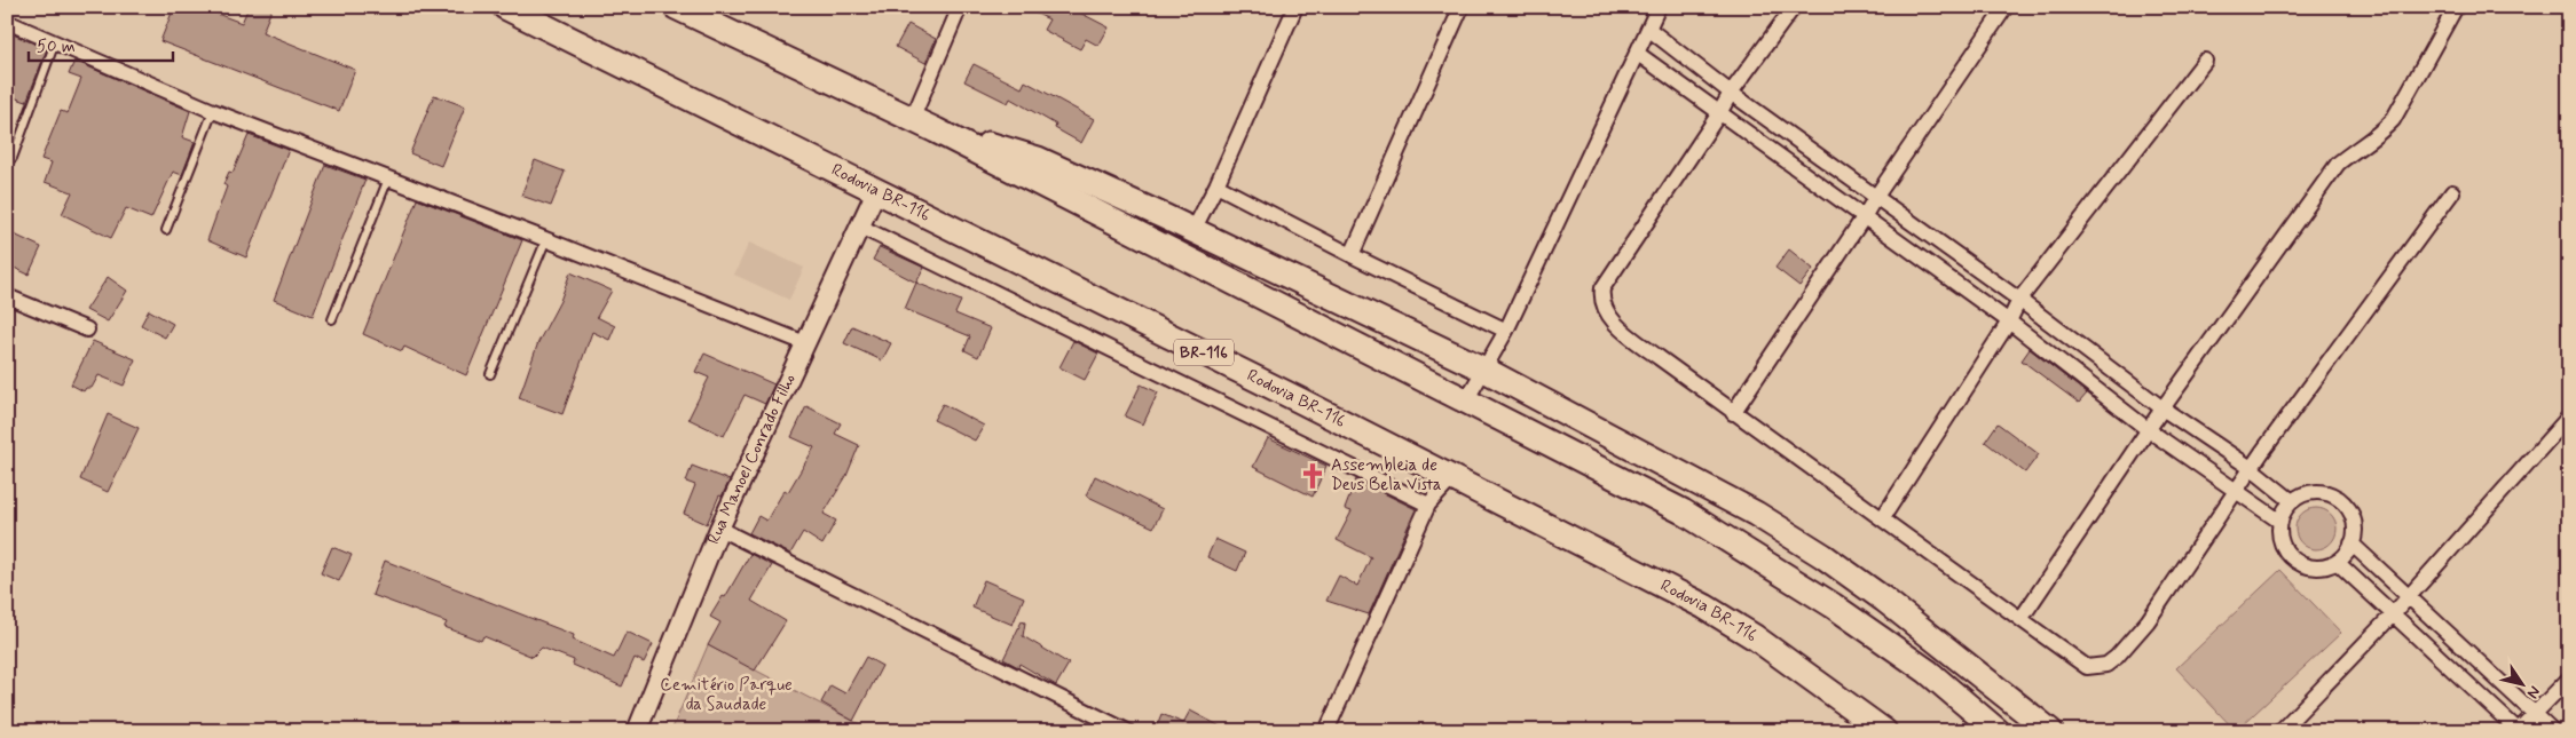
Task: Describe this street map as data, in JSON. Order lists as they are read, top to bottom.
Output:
{
  "streets": {
    "highway": ["Rodovia BR-116", "BR-116"],
    "street": ["Rua Manoel Conrado Filho"]
  },
  "crossings": [
    ["Rodovia BR-116", "Rua Manoel Conrado Filho"]
  ],
  "parks": ["Cemitério Parque da Saudade"],
  "places": {
    "church": ["Assembleia de Deus Bela Vista"]
  },
  "scale_bar": "50 m",
  "north": "bottom right"
}
